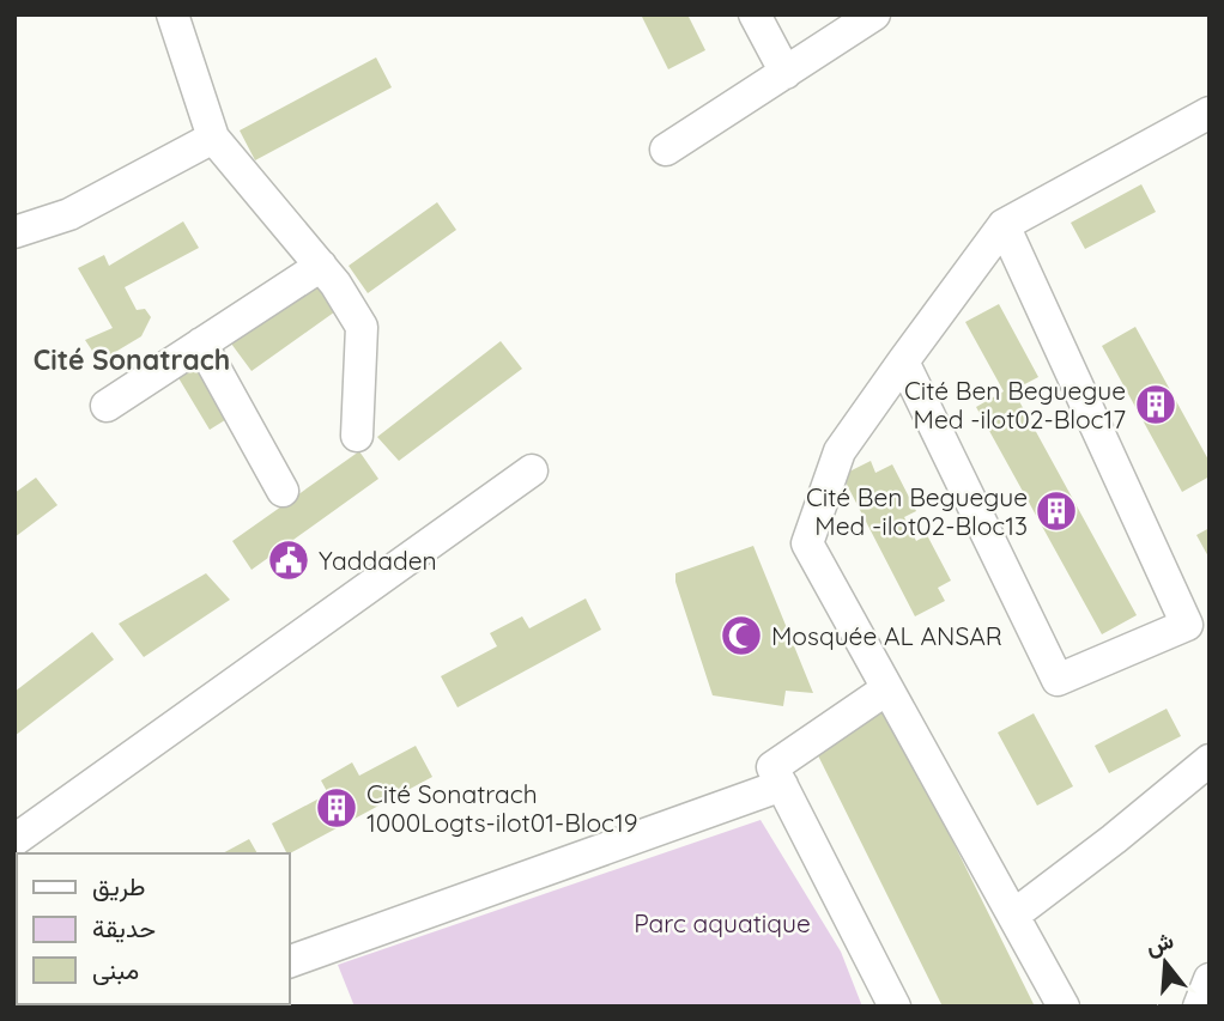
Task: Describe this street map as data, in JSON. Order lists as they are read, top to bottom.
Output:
{
  "districts": ["Cité Sonatrach"],
  "parks": ["Parc aquatique"],
  "places": {
    "building": ["Cité Ben Beguegue Med -ilot02-Bloc17", "Cité Ben Beguegue Med -ilot02-Bloc13", "Cité Sonatrach 1000Logts-ilot01-Bloc19"],
    "public building": ["Yaddaden"],
    "mosque": ["Mosquée AL ANSAR"]
  },
  "legend": ["طريق", "حديقة", "مبنى"],
  "north": "top"
}
